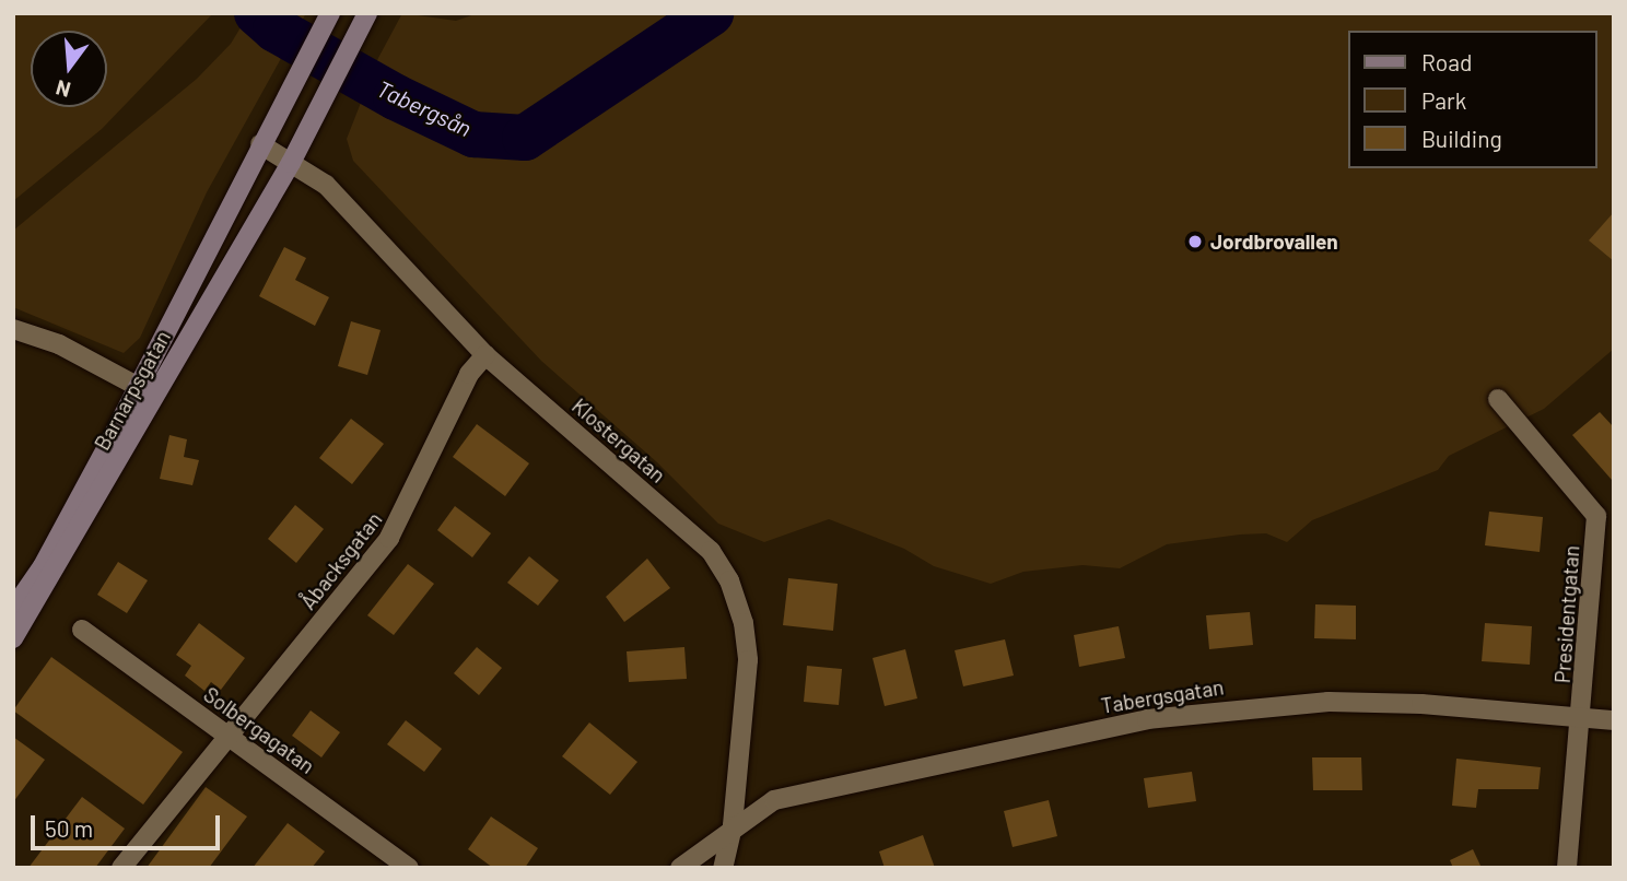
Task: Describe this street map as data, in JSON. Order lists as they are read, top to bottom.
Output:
{
  "streets": {
    "main road": ["Barnarpsgatan"],
    "street": [
      "Klostergatan",
      "Åbacksgatan",
      "Presidentgatan",
      "Tabergsgatan",
      "Solbergagatan"
    ]
  },
  "crossings": [
    ["Barnarpsgatan", "Klostergatan"],
    ["Klostergatan", "Åbacksgatan"],
    ["Klostergatan", "Tabergsgatan"],
    ["Åbacksgatan", "Solbergagatan"],
    ["Presidentgatan", "Tabergsgatan"]
  ],
  "water": ["Tabergsån"],
  "places": ["Jordbrovallen"],
  "legend": ["Road", "Park", "Building"],
  "scale_bar": "50 m",
  "north": "bottom"
}
